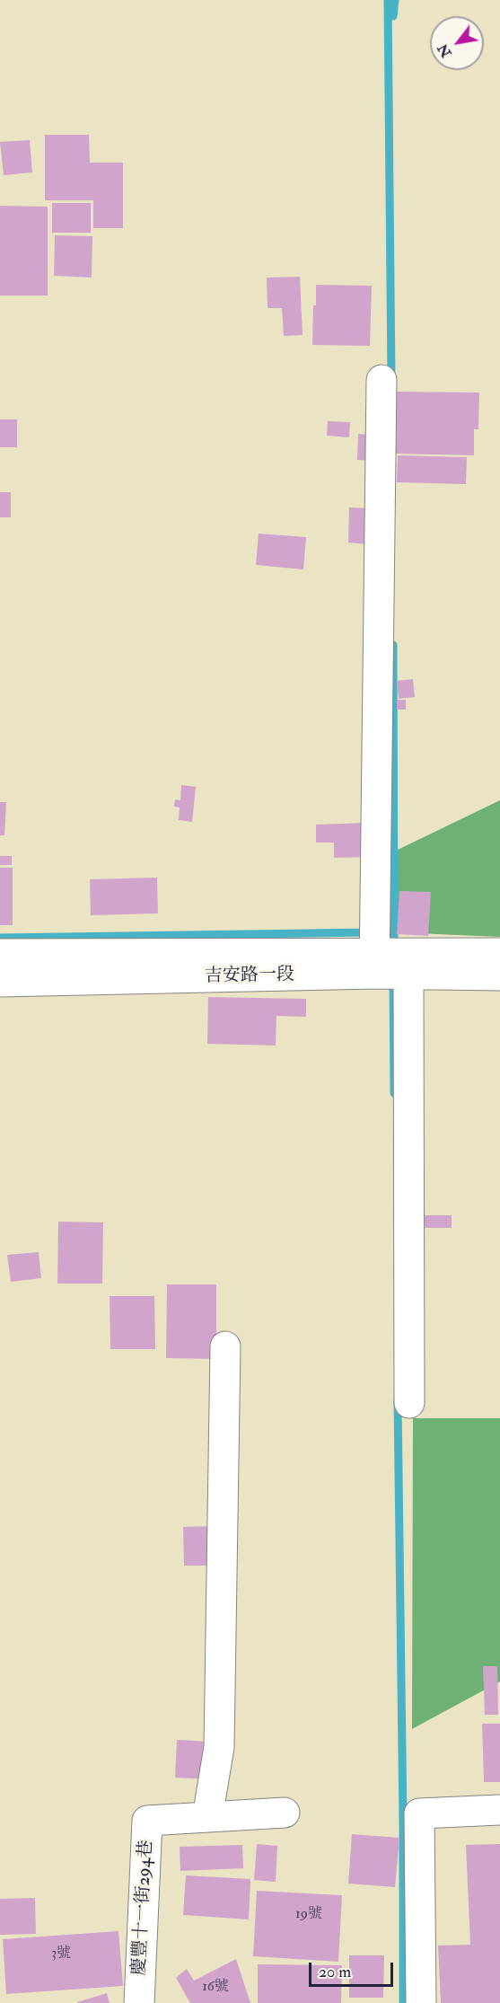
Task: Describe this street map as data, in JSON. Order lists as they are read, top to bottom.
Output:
{
  "streets": {
    "street": ["吉安路一段", "慶豐十一街294巷"]
  },
  "house_numbers": ["19號", "3號", "16號"],
  "scale_bar": "20 m",
  "north": "bottom left"
}
